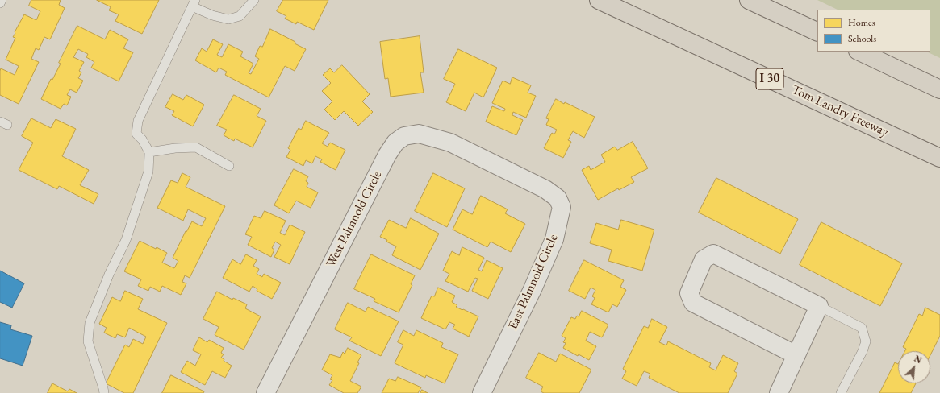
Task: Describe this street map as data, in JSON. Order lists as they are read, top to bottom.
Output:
{
  "streets": {
    "highway": ["I 30", "Tom Landry Freeway"],
    "street": ["West Palmnold Circle", "East Palmnold Circle"]
  },
  "crossings": [
    ["West Palmnold Circle", "East Palmnold Circle"]
  ],
  "legend": ["Homes", "Schools"],
  "north": "top right"
}
